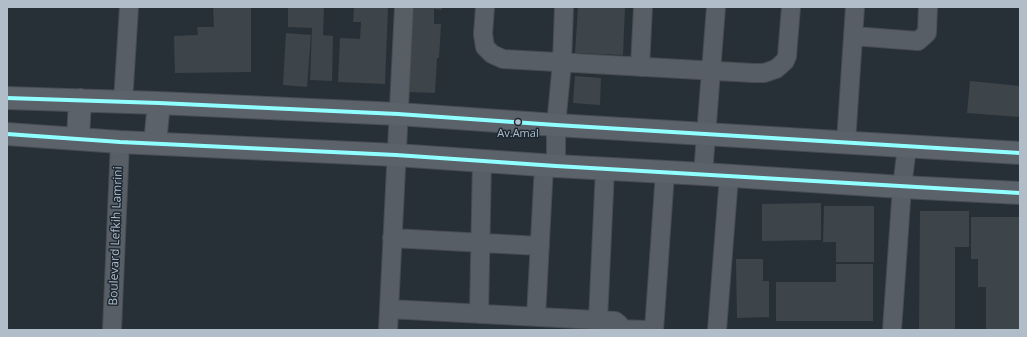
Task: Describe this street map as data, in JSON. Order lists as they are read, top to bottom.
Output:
{
  "streets": {
    "street": ["Boulevard Lefkih Lamrini"]
  },
  "places": ["Av.Amal"]
}
